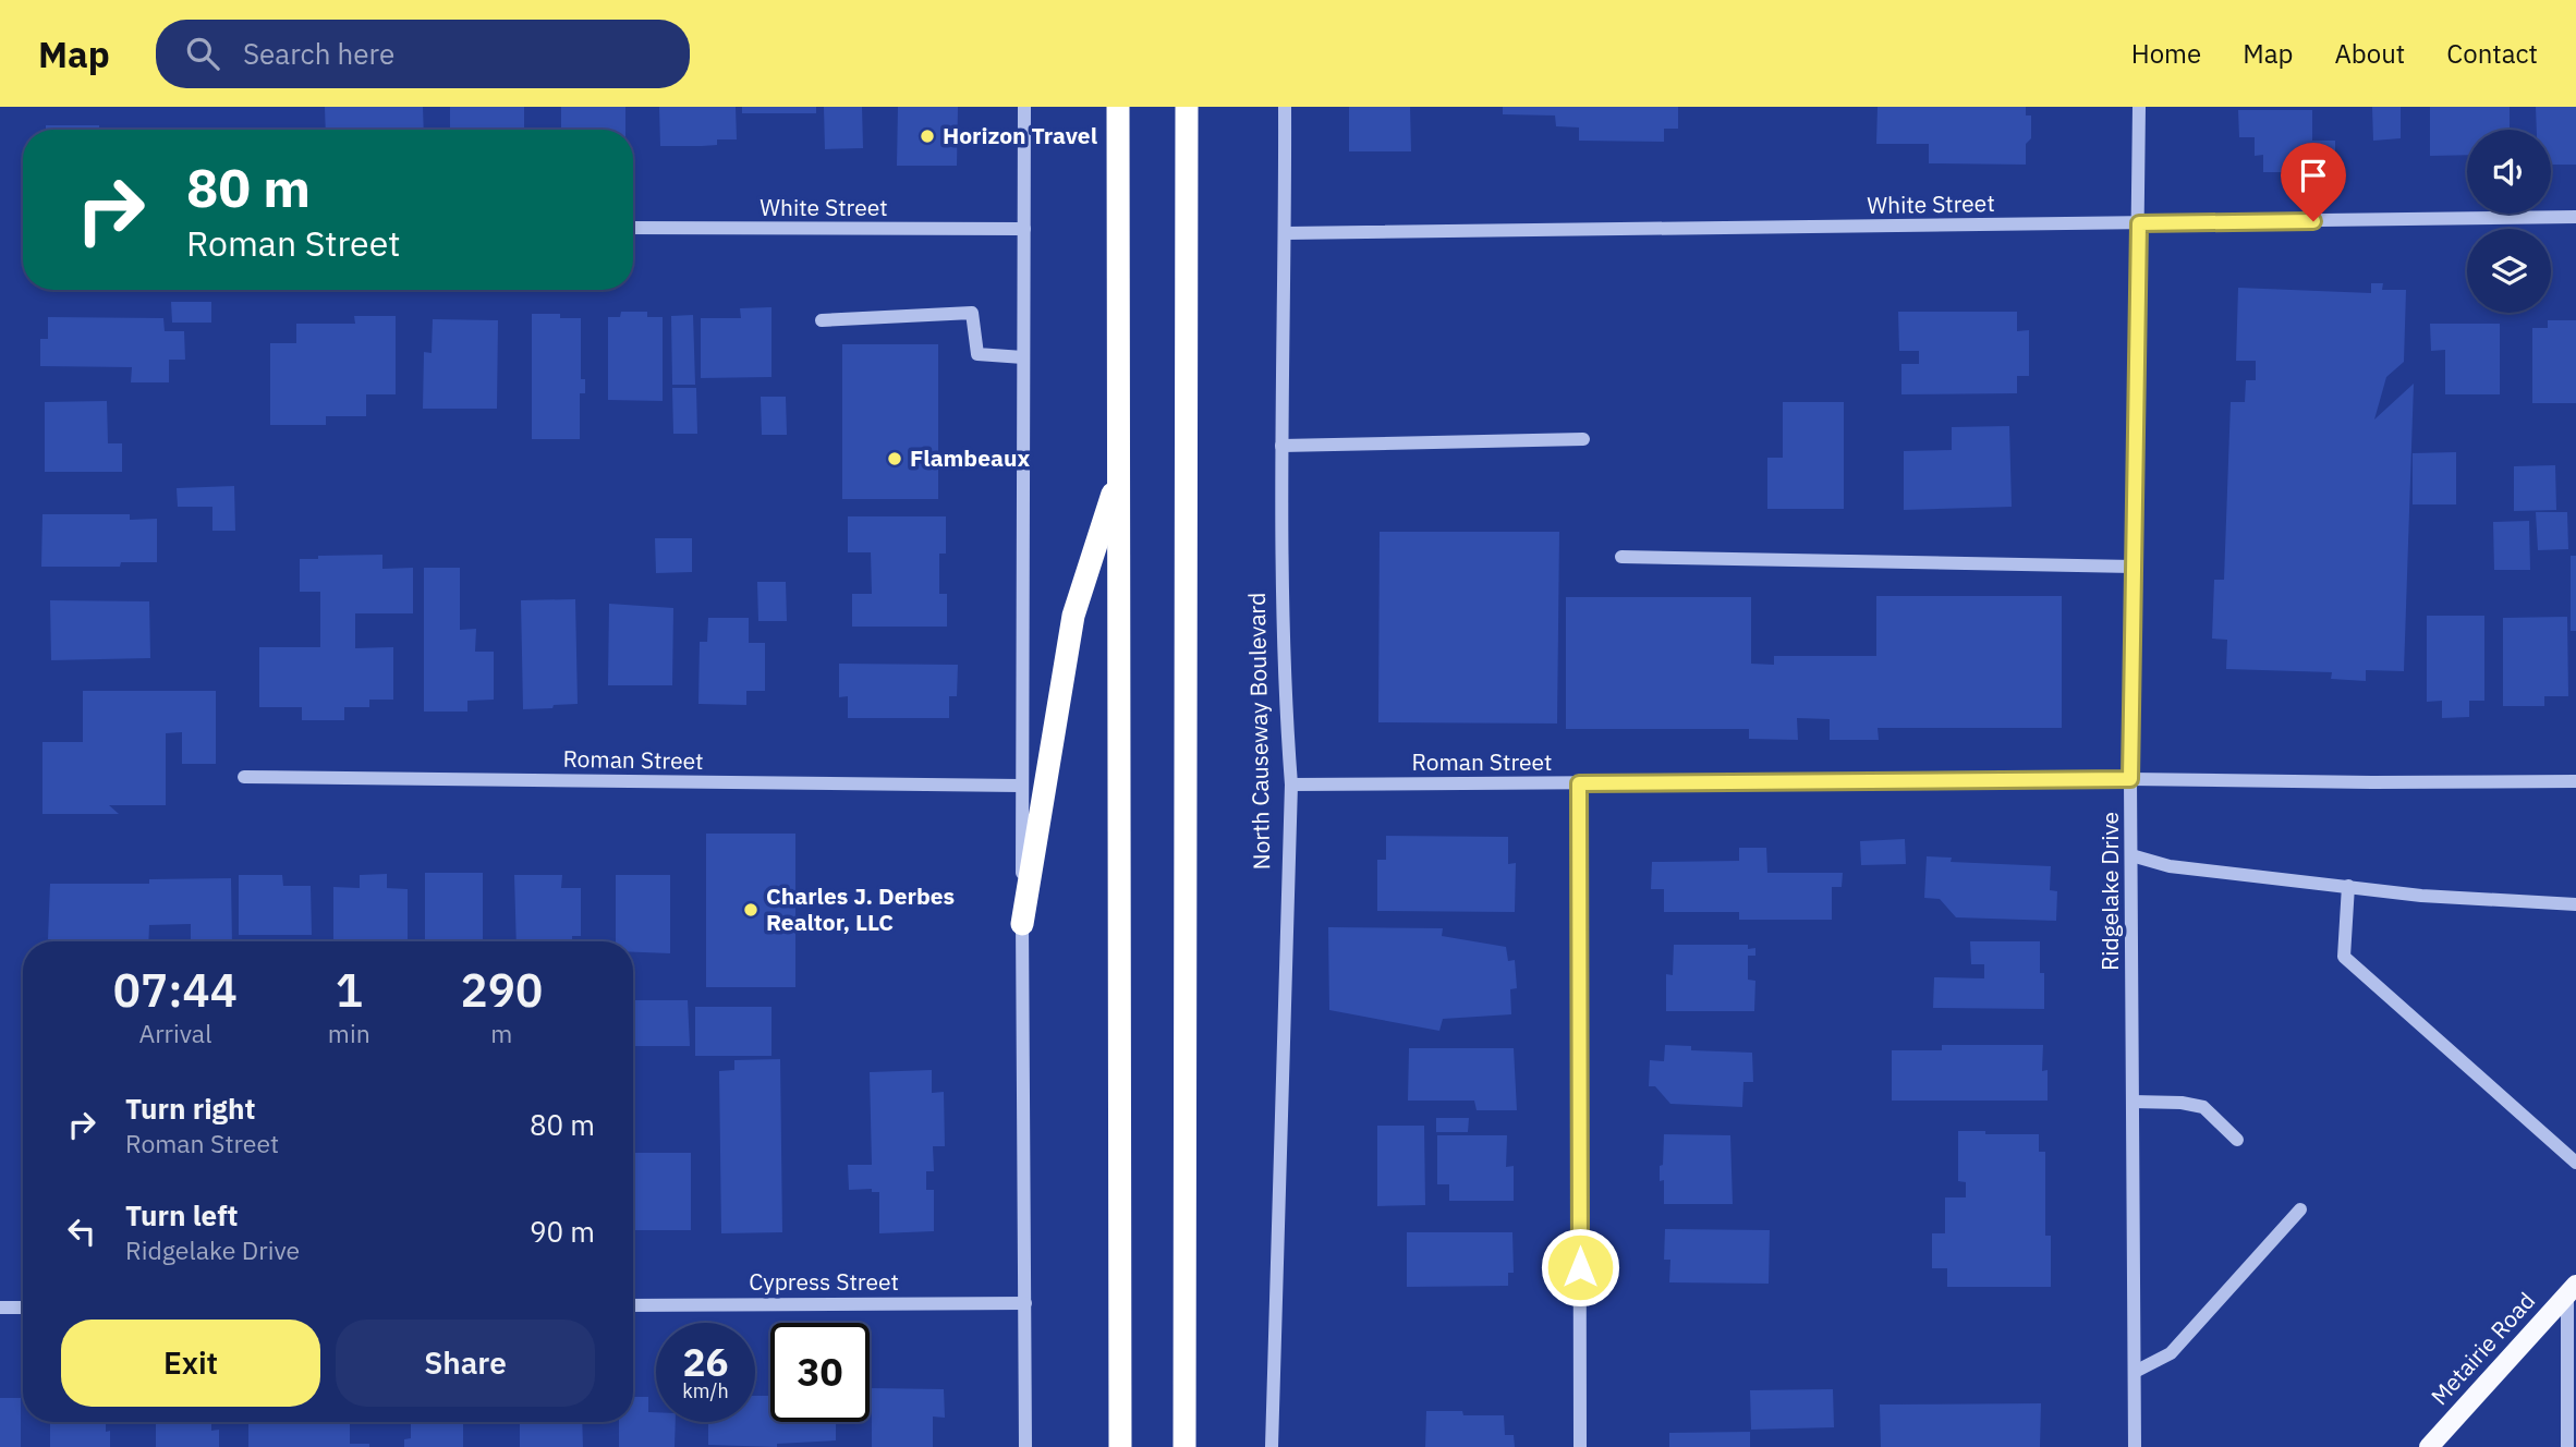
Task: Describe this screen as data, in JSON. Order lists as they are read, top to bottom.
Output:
{
  "streets": {
    "main road": ["Metairie Road"],
    "street": [
      "White Street",
      "North Causeway Boulevard",
      "Roman Street",
      "Ridgelake Drive",
      "Cypress Street"
    ]
  },
  "crossings": [
    ["White Street", "North Causeway Boulevard"],
    ["White Street", "Ridgelake Drive"],
    ["North Causeway Boulevard", "Roman Street"],
    ["Roman Street", "Ridgelake Drive"]
  ],
  "places": ["Horizon Travel", "Flambeaux", "Charles J. Derbes Realtor, LLC"],
  "page": {
    "header": "Map",
    "search": "Search here",
    "nav": [
      "Home",
      "Map",
      "About",
      "Contact"
    ],
    "turn": ["80 m", "Roman Street"],
    "eta": [
      "07:44",
      "Arrival",
      "1",
      "min",
      "290",
      "m"
    ],
    "list": [
      {
        "name": "Turn right",
        "note": "Roman Street",
        "value": "80 m"
      },
      {
        "name": "Turn left",
        "note": "Ridgelake Drive",
        "value": "90 m"
      }
    ],
    "buttons": ["Exit", "Share"],
    "speed": "26 km/h",
    "limit": "30"
  }
}
